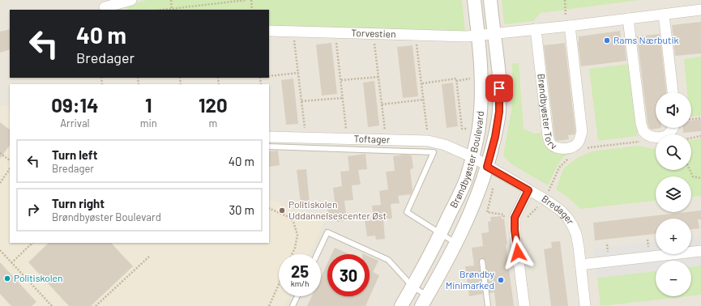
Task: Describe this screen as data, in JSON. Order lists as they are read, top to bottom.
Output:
{
  "streets": {
    "street": [
      "Torvestien",
      "Brøndbyøster Torv",
      "Toftager",
      "Brøndbyøster Boulevard",
      "Bredager"
    ]
  },
  "crossings": [
    ["Torvestien", "Brøndbyøster Boulevard"],
    ["Toftager", "Brøndbyøster Boulevard"],
    ["Toftager", "Bredager"],
    ["Brøndbyøster Boulevard", "Bredager"]
  ],
  "places": [
    "Rams Nærbutik",
    "Politiskolen Uddannelsescenter Øst",
    "Politiskolen",
    "Brøndby Minimarked"
  ],
  "page": {
    "turn": ["40 m", "Bredager"],
    "eta": [
      "09:14",
      "Arrival",
      "1",
      "min",
      "120",
      "m"
    ],
    "map_buttons": ["+", "−"],
    "list": [
      {
        "name": "Turn left",
        "note": "Bredager",
        "value": "40 m"
      },
      {
        "name": "Turn right",
        "note": "Brøndbyøster Boulevard",
        "value": "30 m"
      }
    ],
    "speed": "25 km/h",
    "limit": "30"
  }
}
